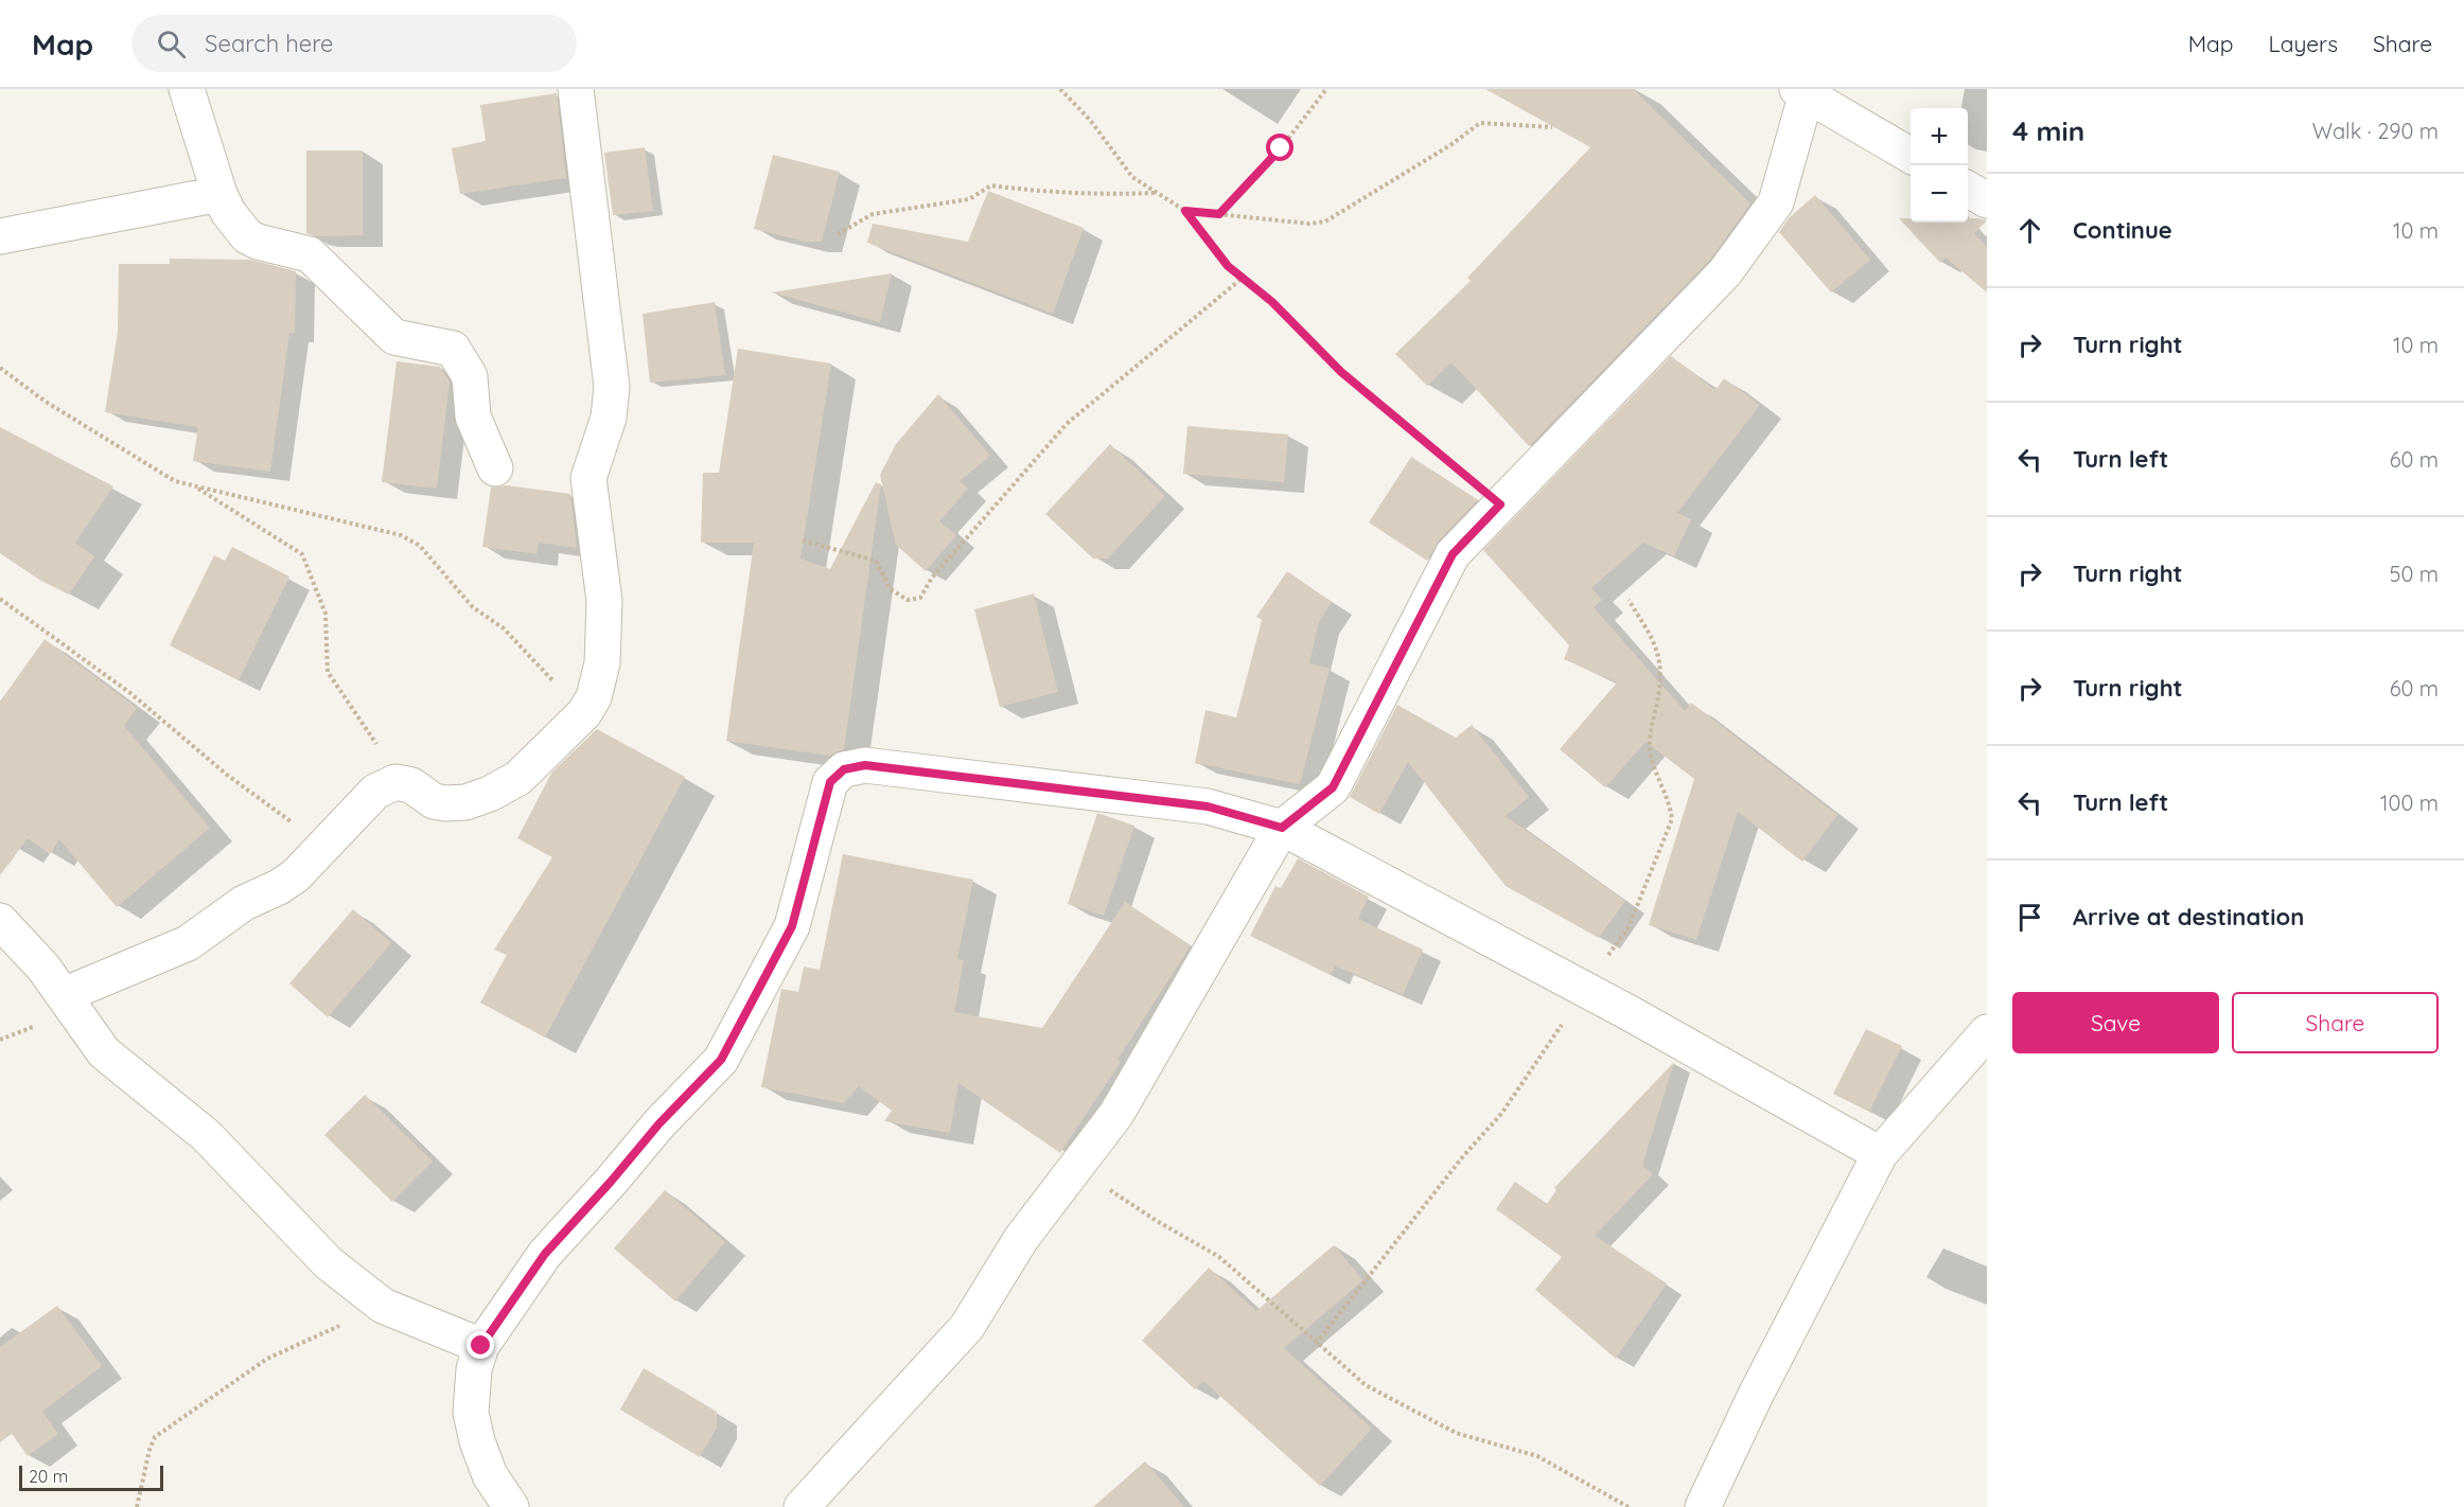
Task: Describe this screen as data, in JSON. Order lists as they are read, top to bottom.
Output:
{
  "scale_bar": "20 m",
  "page": {
    "header": "Map",
    "search": "Search here",
    "nav": ["Map", "Layers", "Share"],
    "heading": ["4 min", "Walk · 290 m"],
    "map_buttons": ["+", "−"],
    "list": [
      ["Continue", "10 m"],
      ["Turn right", "10 m"],
      ["Turn left", "60 m"],
      ["Turn right", "50 m"],
      ["Turn right", "60 m"],
      ["Turn left", "100 m"],
      "Arrive at destination"
    ],
    "buttons": ["Save", "Share"],
    "scale": "20 m"
  }
}
